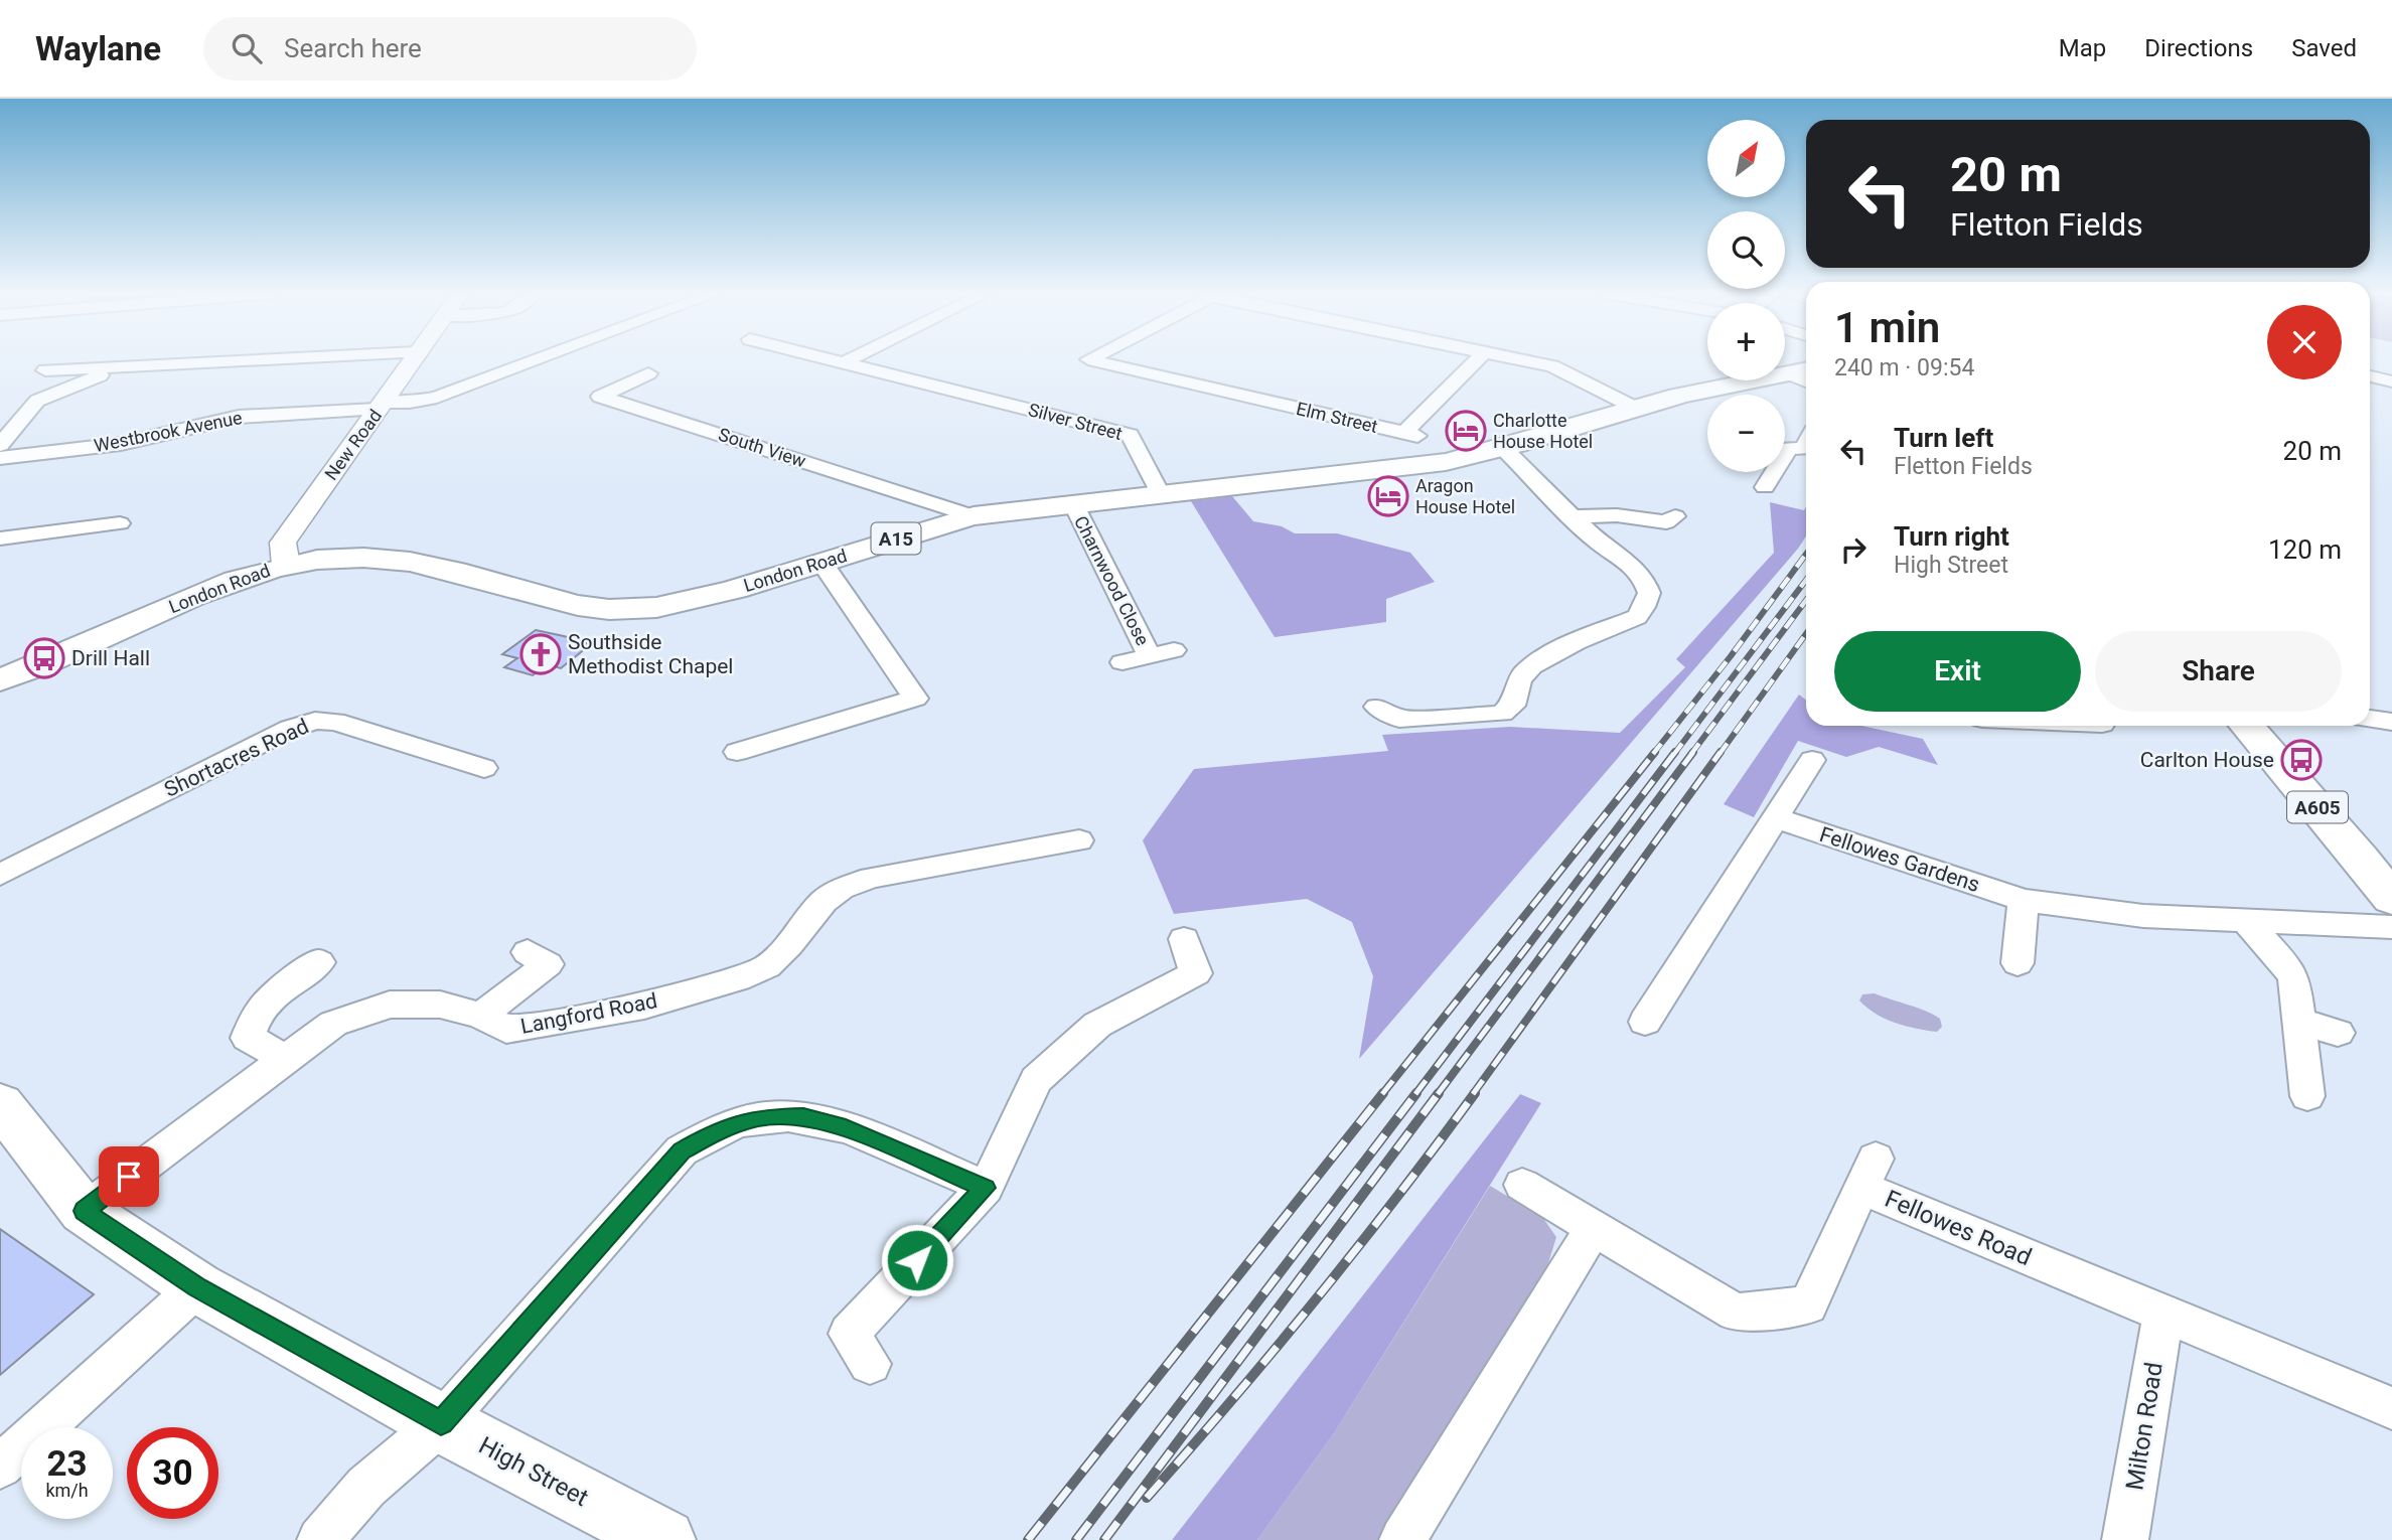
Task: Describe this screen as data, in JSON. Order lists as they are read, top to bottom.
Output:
{
  "streets": {
    "main road": [
      "A15",
      "London Road",
      "A605",
      "High Street"
    ],
    "street": [
      "Elm Street",
      "Silver Street",
      "Westbrook Avenue",
      "New Road",
      "South View",
      "Charnwood Close",
      "Shortacres Road",
      "Fellowes Gardens",
      "Langford Road",
      "Fellowes Road",
      "Milton Road"
    ]
  },
  "crossings": [
    ["Silver Street", "London Road"],
    ["Westbrook Avenue", "New Road"],
    ["New Road", "London Road"],
    ["South View", "London Road"],
    ["London Road", "Charnwood Close"],
    ["Langford Road", "High Street"],
    ["Fellowes Road", "Milton Road"]
  ],
  "places": {
    "hotel": ["Charlotte House Hotel", "Aragon House Hotel"],
    "church": ["Southside Methodist Chapel"],
    "bus stop": ["Drill Hall", "Carlton House"]
  },
  "north": "top right",
  "page": {
    "header": "Waylane",
    "search": "Search here",
    "nav": ["Map", "Directions", "Saved"],
    "map_buttons": ["+", "−"],
    "turn": ["20 m", "Fletton Fields"],
    "heading": ["1 min", "240 m · 09:54"],
    "list": [
      {
        "name": "Turn left",
        "note": "Fletton Fields",
        "value": "20 m"
      },
      {
        "name": "Turn right",
        "note": "High Street",
        "value": "120 m"
      }
    ],
    "buttons": ["Exit", "Share"],
    "speed": "23 km/h",
    "limit": "30"
  }
}
